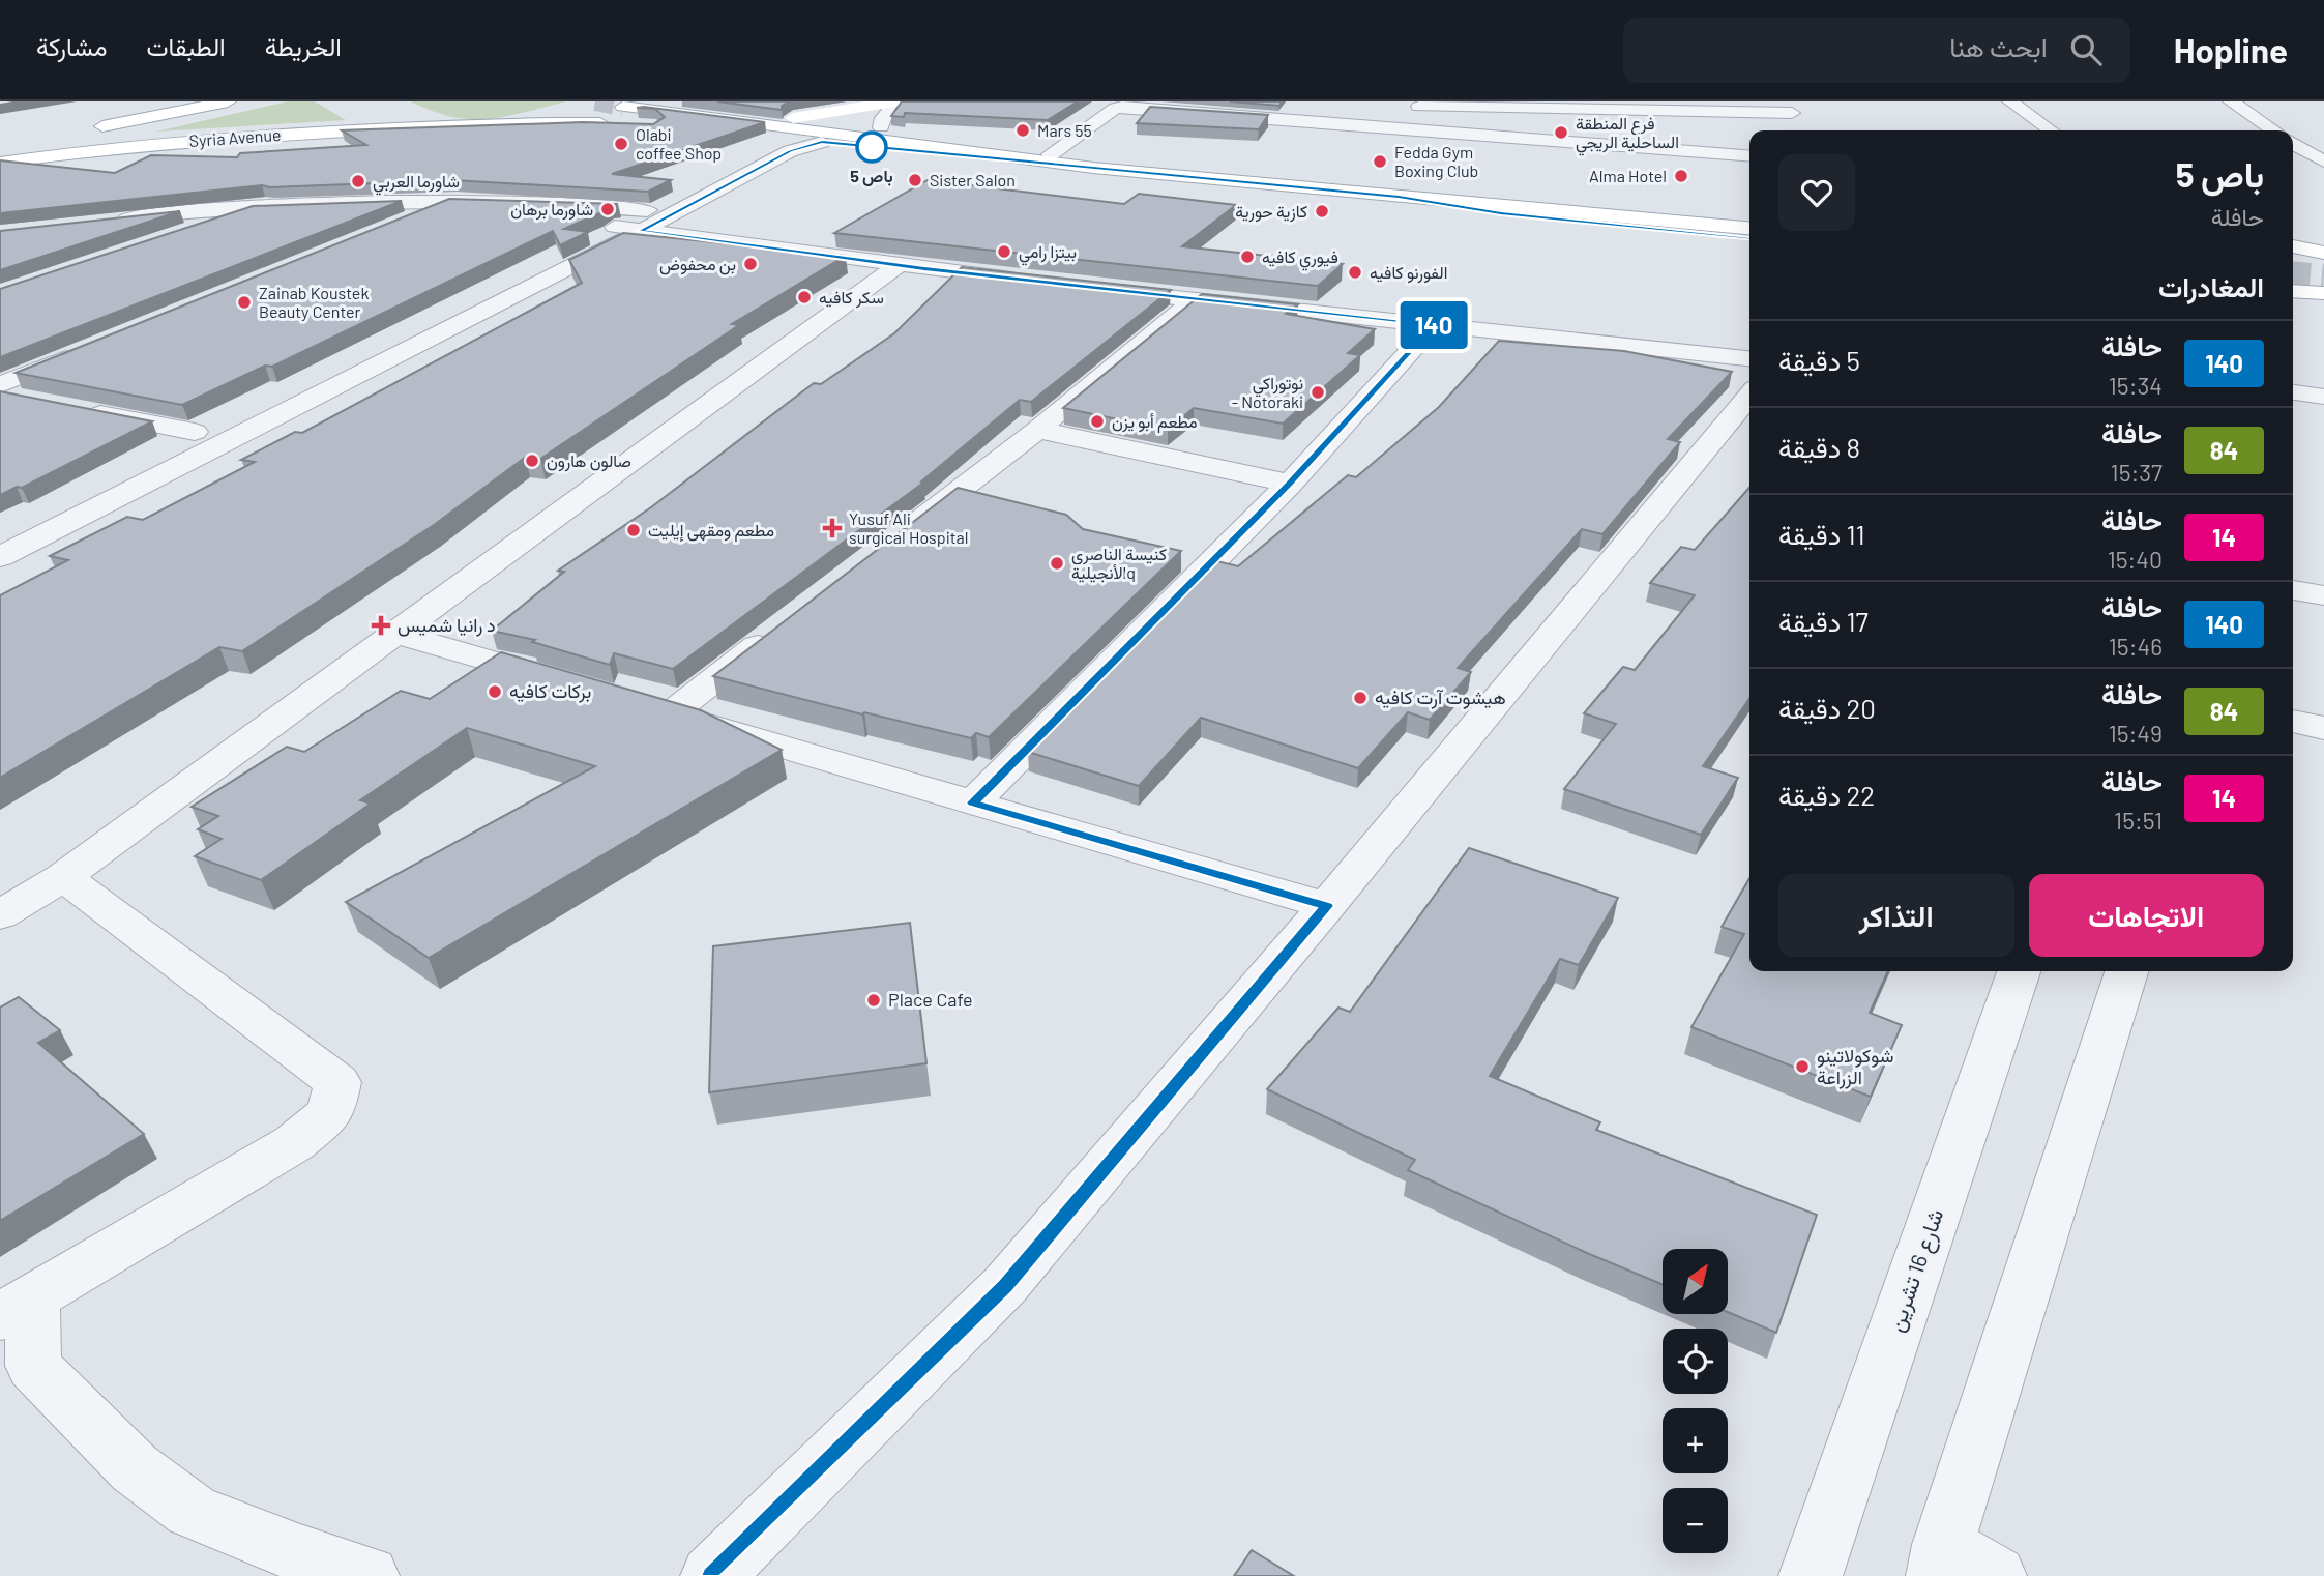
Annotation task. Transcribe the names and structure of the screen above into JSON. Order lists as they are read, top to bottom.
{
  "streets": {
    "main road": ["Syria Avenue"],
    "street": ["شارع 16 تشرين"]
  },
  "places": {
    "other": [
      "Mars 55",
      "فرع المنطقة الساحلية الريجي",
      "Olabi coffee Shop",
      "باص 5",
      "Fedda Gym Boxing Club",
      "Alma Hotel",
      "Sister Salon",
      "شاورما العربي",
      "شاورما برهان",
      "كازية حورية",
      "بيتزا رامي",
      "فيوري كافيه",
      "بن محفوض",
      "الفورنو كافيه",
      "سكر كافيه",
      "Zainab Koustek Beauty Center",
      "نوتوراكي - Notoraki",
      "مطعم أبو يزن",
      "صالون هارون",
      "مطعم ومقهى إيليت",
      "كنيسة الناصري الأنجيليةq",
      "بركات كافيه",
      "هيشوت آرت كافيه",
      "Place Cafe",
      "شوكولاتينو الزراعة"
    ],
    "health": ["Yusuf Ali surgical Hospital", "د رانيا شميس"]
  },
  "lines": ["bus line 140"],
  "north": "top right",
  "page": {
    "header": "Hopline",
    "search": "ابحث هنا",
    "nav": ["الخريطة", "الطبقات", "مشاركة"],
    "on_map": "140",
    "heading": [
      ["باص 5", "حافلة"],
      "المغادرات"
    ],
    "list": [
      {
        "mark": "140",
        "name": "حافلة",
        "note": "15:34",
        "value": "5 دقيقة"
      },
      {
        "mark": "84",
        "name": "حافلة",
        "note": "15:37",
        "value": "8 دقيقة"
      },
      {
        "mark": "14",
        "name": "حافلة",
        "note": "15:40",
        "value": "11 دقيقة"
      },
      {
        "mark": "140",
        "name": "حافلة",
        "note": "15:46",
        "value": "17 دقيقة"
      },
      {
        "mark": "84",
        "name": "حافلة",
        "note": "15:49",
        "value": "20 دقيقة"
      },
      {
        "mark": "14",
        "name": "حافلة",
        "note": "15:51",
        "value": "22 دقيقة"
      }
    ],
    "buttons": ["الاتجاهات", "التذاكر"],
    "map_buttons": ["+", "−"]
  }
}
